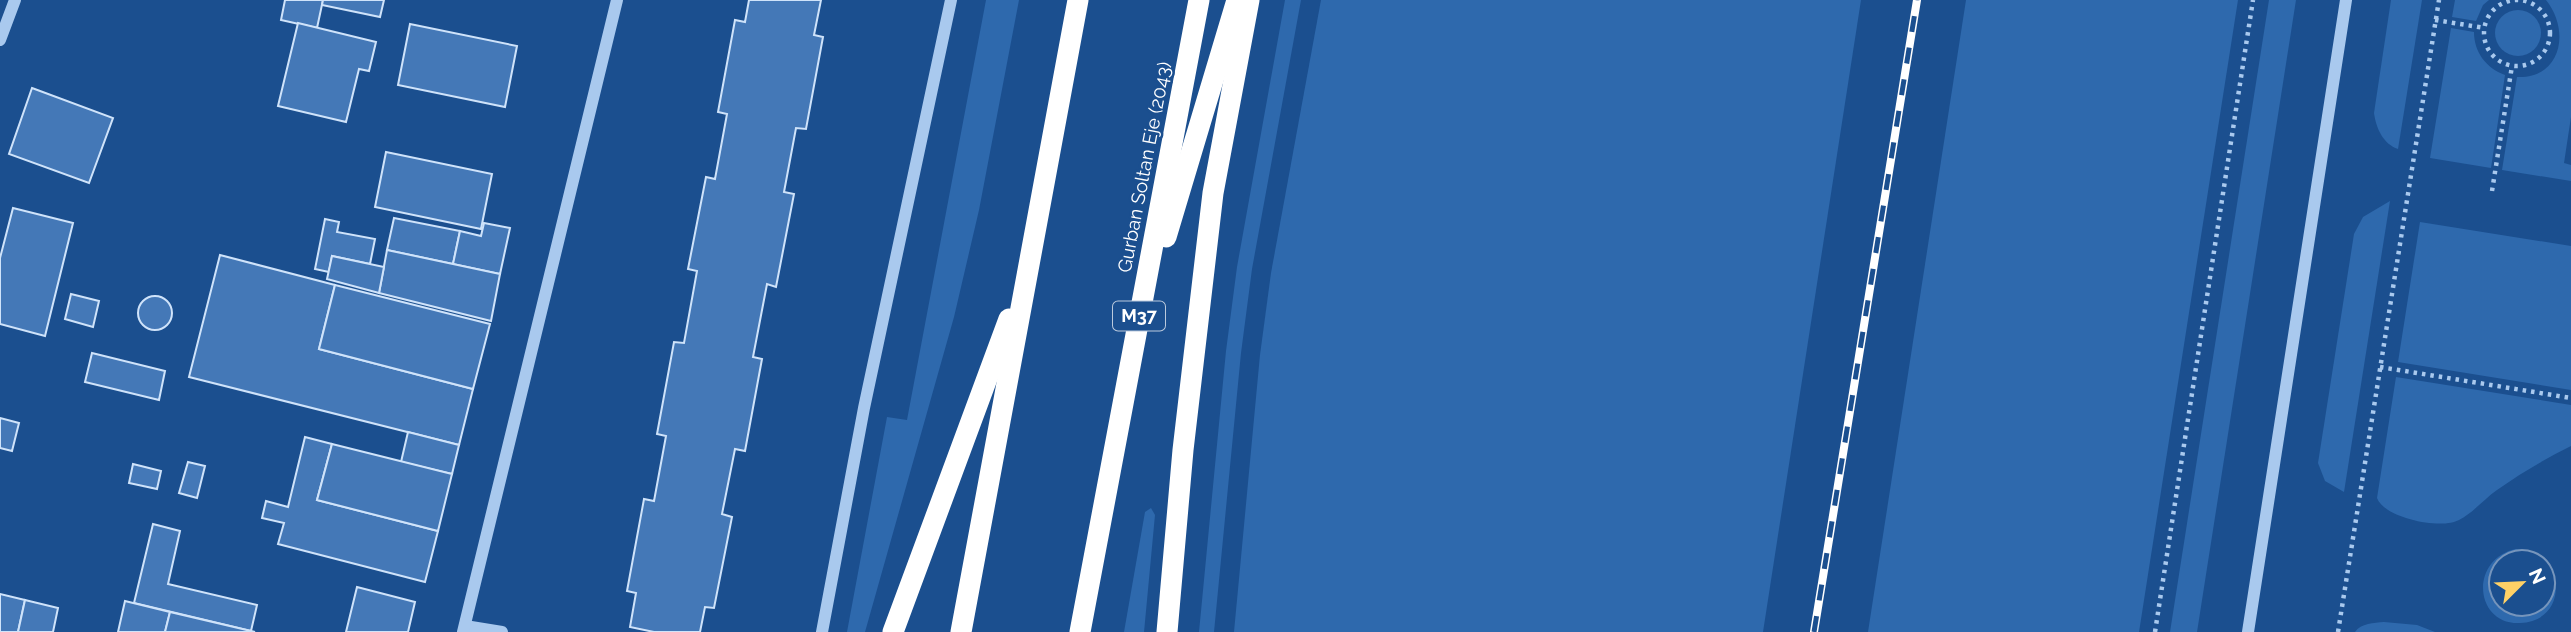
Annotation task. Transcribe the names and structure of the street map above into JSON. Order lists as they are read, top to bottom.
{
  "streets": {
    "highway": ["Gurban Soltan Eje (2043)", "M37"]
  },
  "north": "top right"
}
